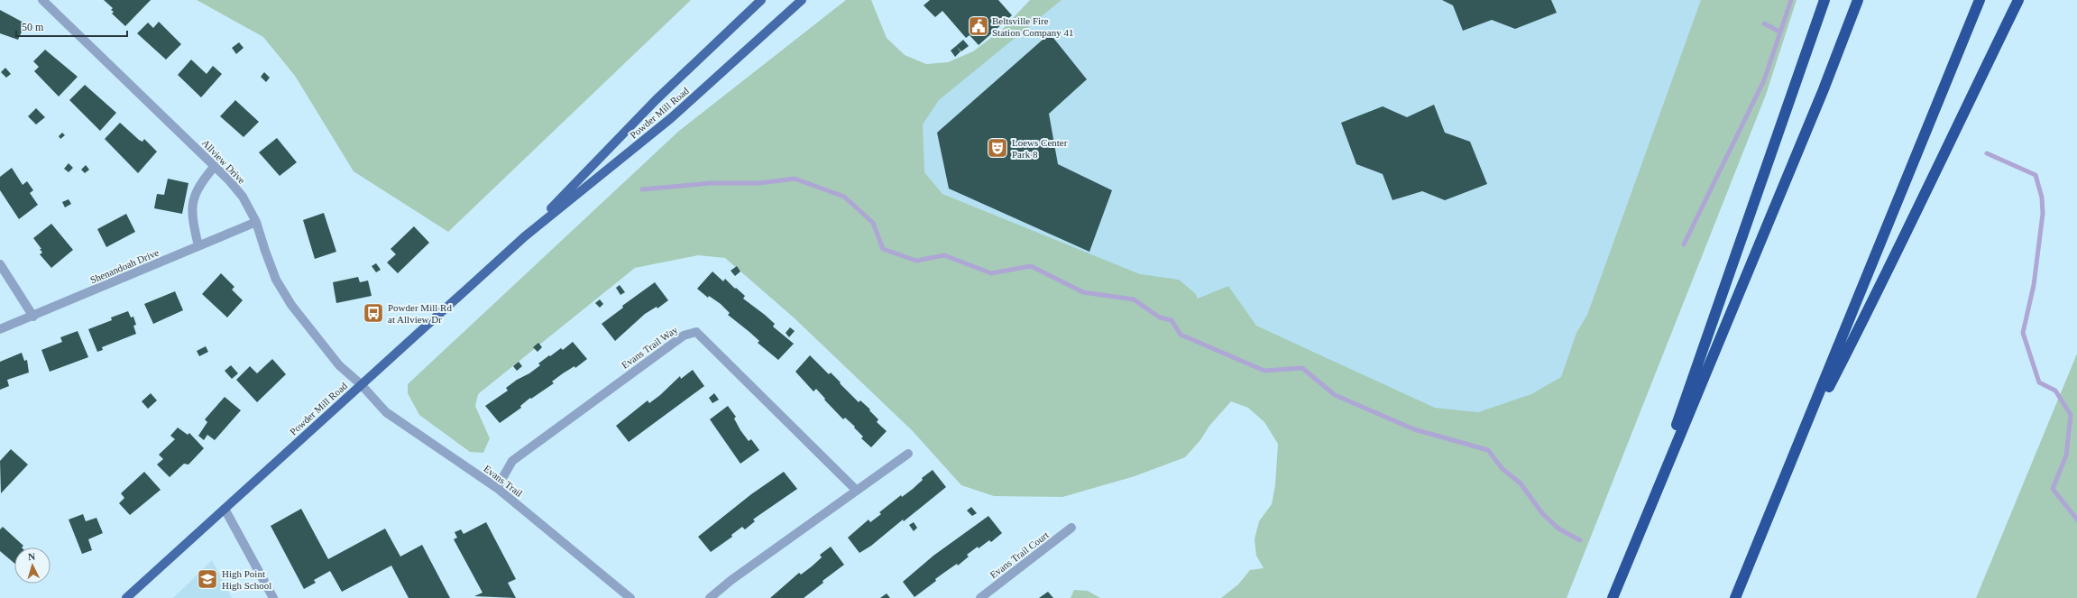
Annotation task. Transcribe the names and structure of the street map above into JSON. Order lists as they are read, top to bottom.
{
  "streets": {
    "main road": ["Powder Mill Road"],
    "street": [
      "Allview Drive",
      "Shenandoah Drive",
      "Evans Trail Way",
      "Evans Trail",
      "Evans Trail Court"
    ]
  },
  "crossings": [
    ["Powder Mill Road", "Allview Drive"],
    ["Powder Mill Road", "Evans Trail"],
    ["Allview Drive", "Shenandoah Drive"],
    ["Allview Drive", "Evans Trail"],
    ["Evans Trail Way", "Evans Trail"]
  ],
  "places": {
    "public building": ["Beltsville Fire Station Company 41"],
    "theatre": ["Loews Center Park 8"],
    "bus stop": ["Powder Mill Rd at Allview Dr"],
    "school or university": ["High Point High School"]
  },
  "scale_bar": "50 m",
  "north": "top"
}
